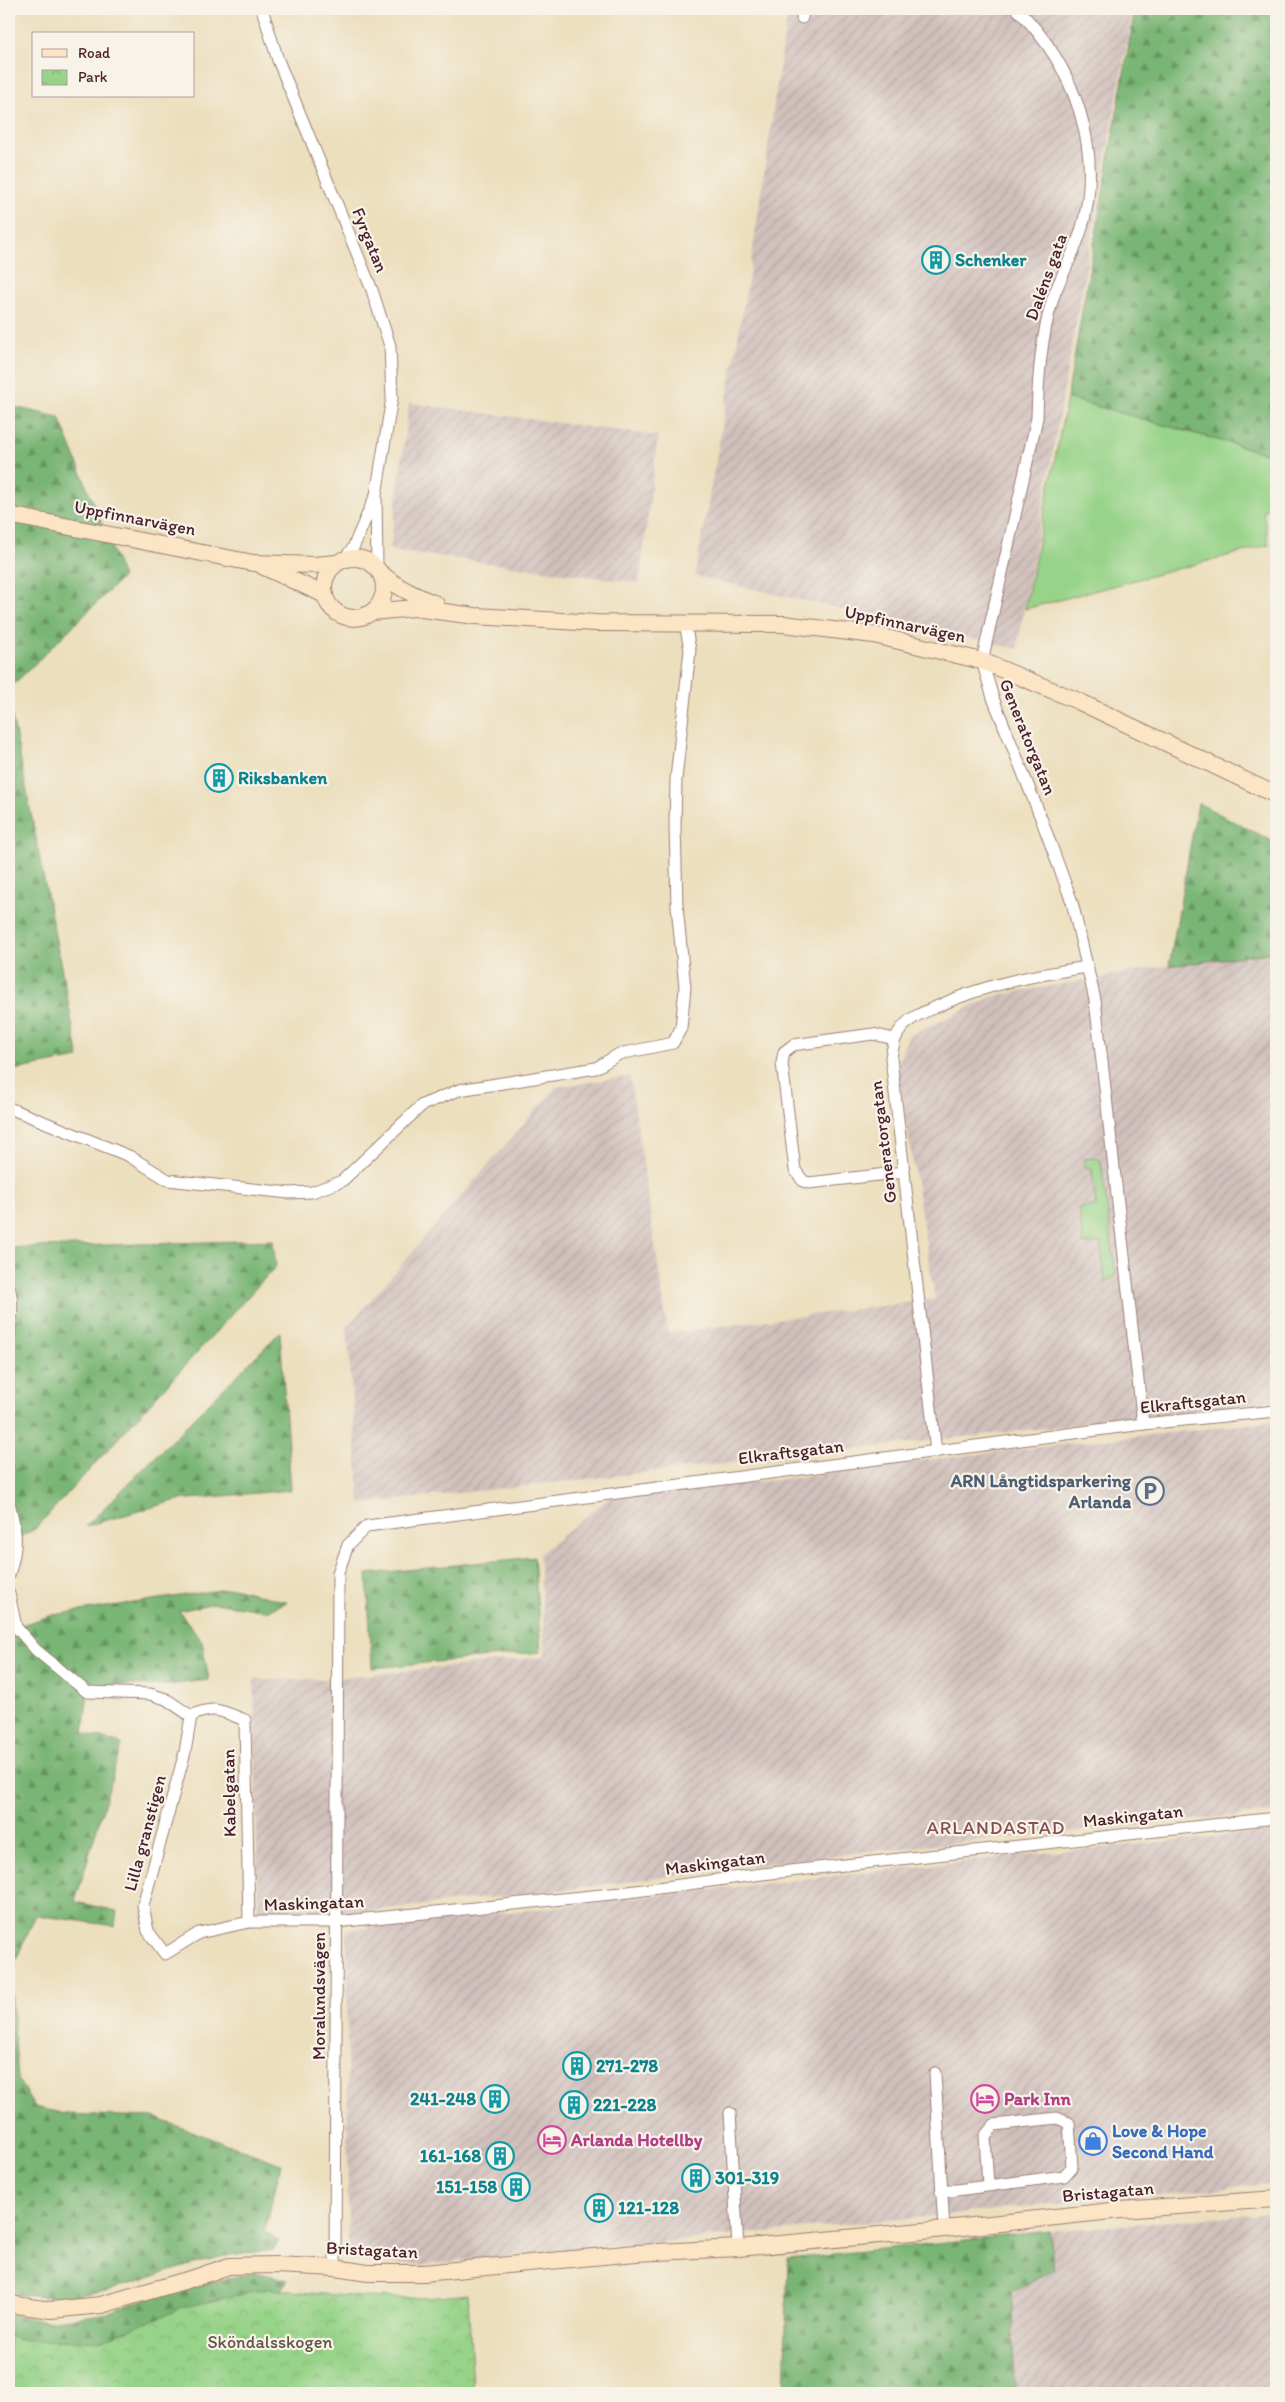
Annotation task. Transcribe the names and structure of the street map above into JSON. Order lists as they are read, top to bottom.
{
  "streets": {
    "street": [
      "Fyrgatan",
      "Daléns gata",
      "Uppfinnarvägen",
      "Generatorgatan",
      "Elkraftsgatan",
      "Kabelgatan",
      "Maskingatan",
      "Lilla granstigen",
      "Moralundsvägen",
      "Bristagatan"
    ]
  },
  "crossings": [
    ["Fyrgatan", "Uppfinnarvägen"],
    ["Daléns gata", "Uppfinnarvägen"],
    ["Daléns gata", "Generatorgatan"],
    ["Uppfinnarvägen", "Generatorgatan"],
    ["Generatorgatan", "Elkraftsgatan"],
    ["Elkraftsgatan", "Moralundsvägen"],
    ["Kabelgatan", "Maskingatan"],
    ["Kabelgatan", "Lilla granstigen"],
    ["Maskingatan", "Lilla granstigen"],
    ["Maskingatan", "Moralundsvägen"],
    ["Moralundsvägen", "Bristagatan"]
  ],
  "districts": ["ARLANDASTAD"],
  "parks": ["Sköndalsskogen"],
  "places": {
    "building": [
      "Schenker",
      "Riksbanken",
      "271-278",
      "241-248",
      "221-228",
      "161-168",
      "301-319",
      "151-158",
      "121-128"
    ],
    "parking": ["ARN Långtidsparkering Arlanda"],
    "hotel": ["Park Inn", "Arlanda Hotellby"],
    "shop": ["Love & Hope Second Hand"]
  },
  "legend": ["Road", "Park"]
}
